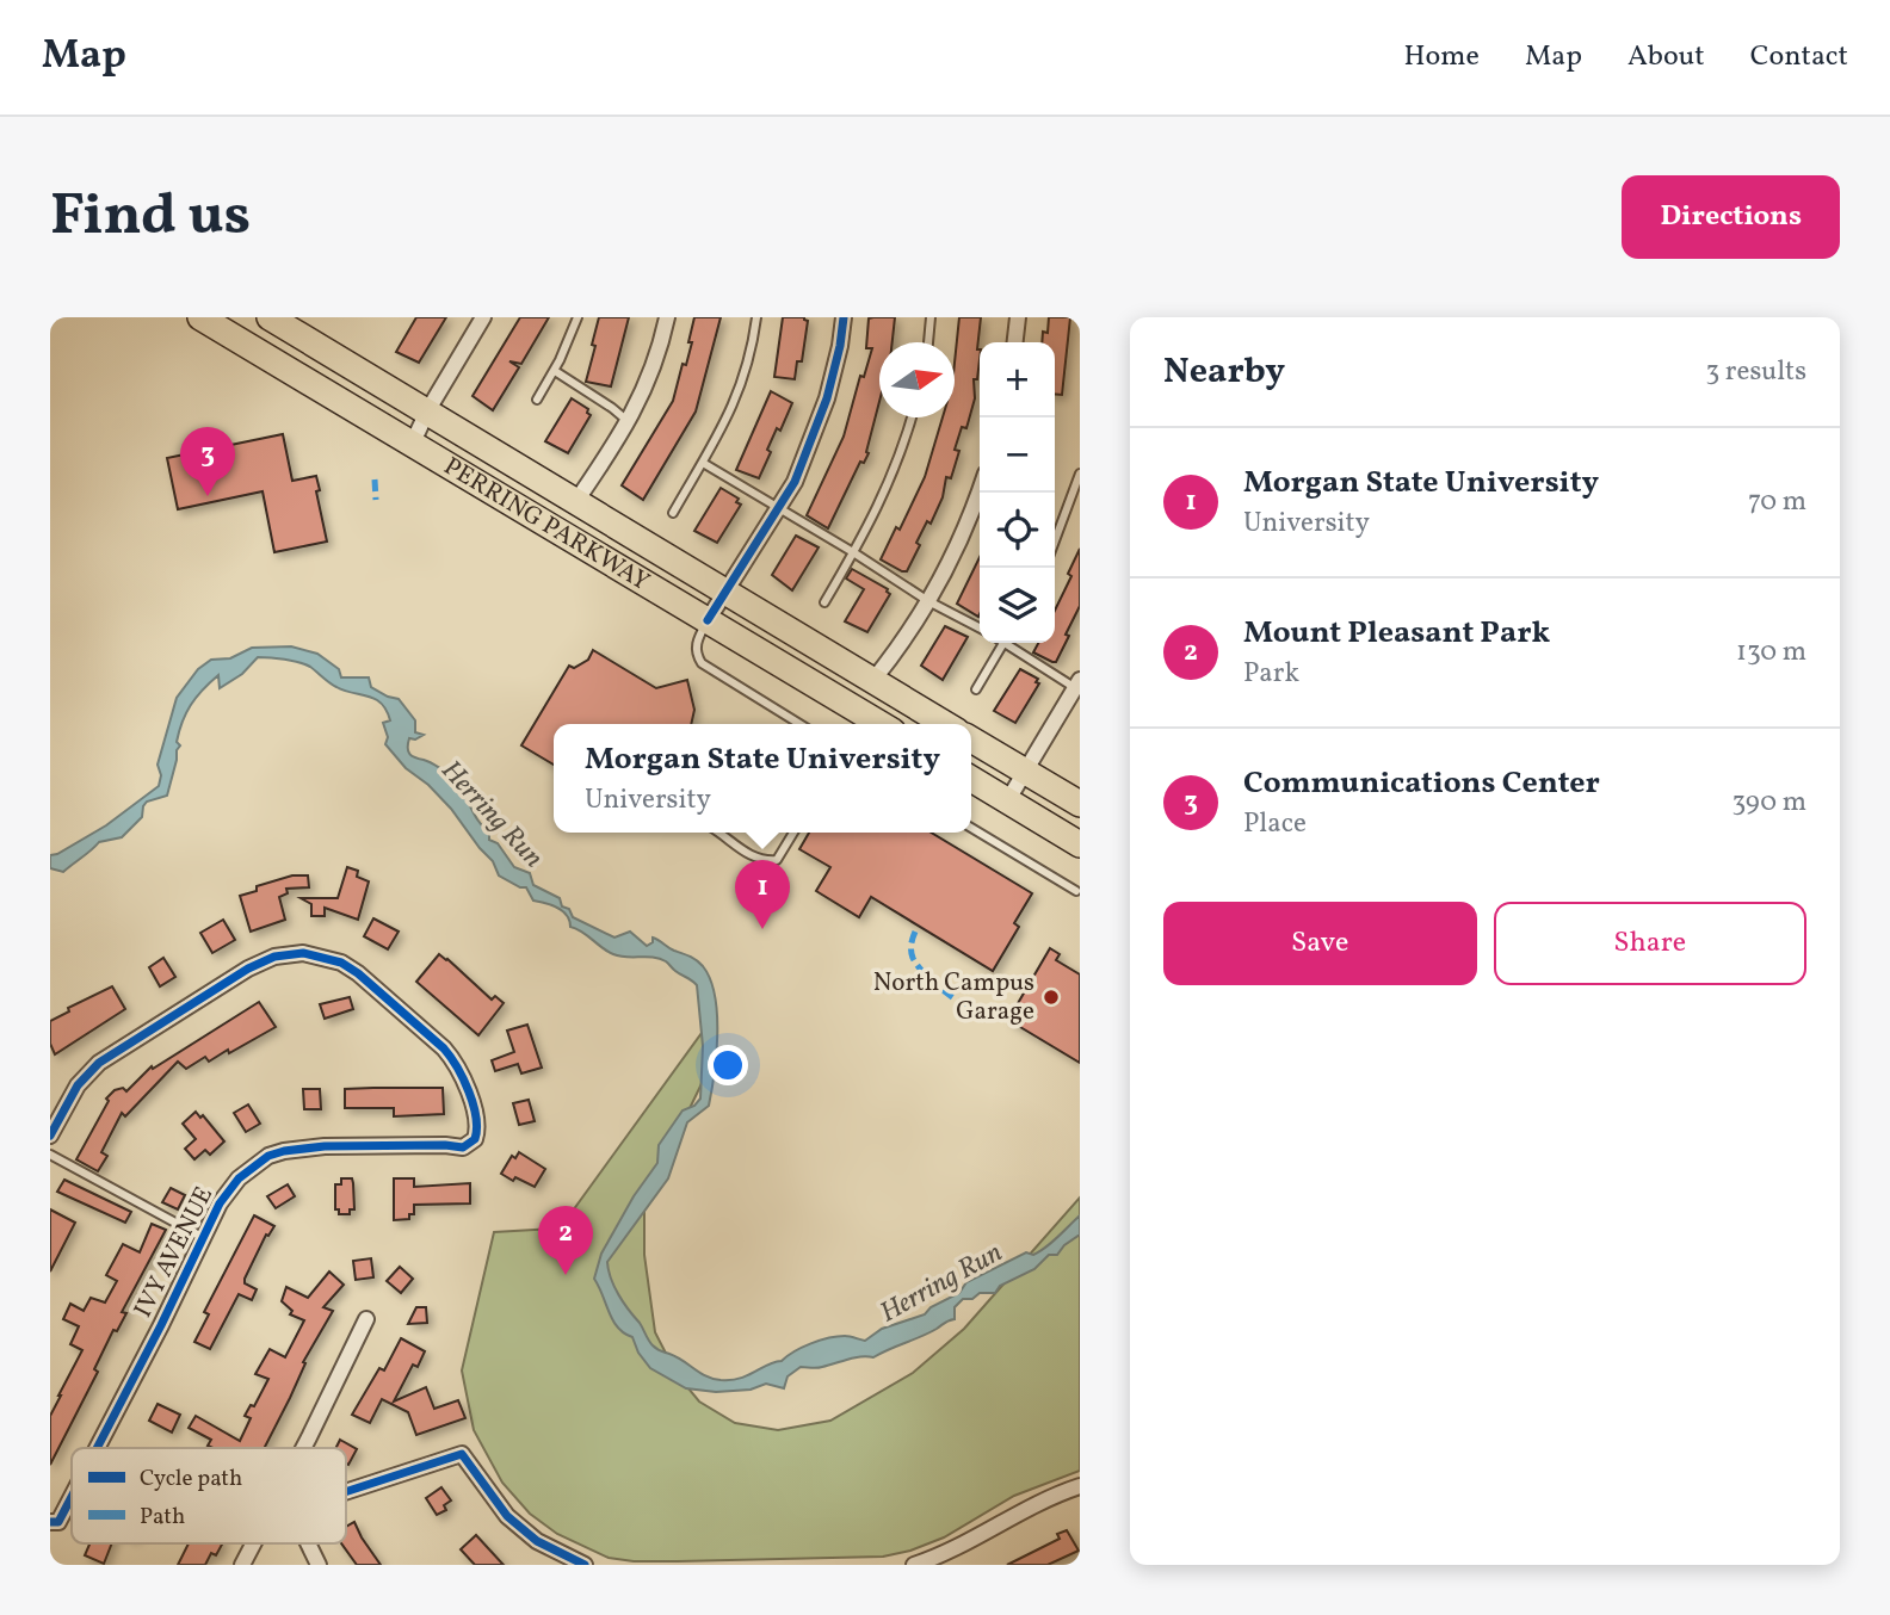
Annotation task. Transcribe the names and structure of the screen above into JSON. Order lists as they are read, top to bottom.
{
  "streets": {
    "main road": ["PERRING PARKWAY"],
    "street": ["IVY AVENUE"]
  },
  "water": ["Herring Run"],
  "places": ["North Campus Garage"],
  "legend": ["Cycle path", "Path"],
  "north": "right",
  "page": {
    "header": "Map",
    "nav": [
      "Home",
      "Map",
      "About",
      "Contact"
    ],
    "buttons": [
      "Directions",
      ["Save", "Share"]
    ],
    "title": "Find us",
    "heading": ["Nearby", "3 results"],
    "map_buttons": ["+", "−"],
    "list": [
      {
        "mark": "1",
        "name": "Morgan State University",
        "note": "University",
        "value": "70 m"
      },
      {
        "mark": "2",
        "name": "Mount Pleasant Park",
        "note": "Park",
        "value": "130 m"
      },
      {
        "mark": "3",
        "name": "Communications Center",
        "note": "Place",
        "value": "390 m"
      }
    ],
    "pins": ["3", "1", "2"],
    "popup": ["Morgan State University", "University"]
  }
}
